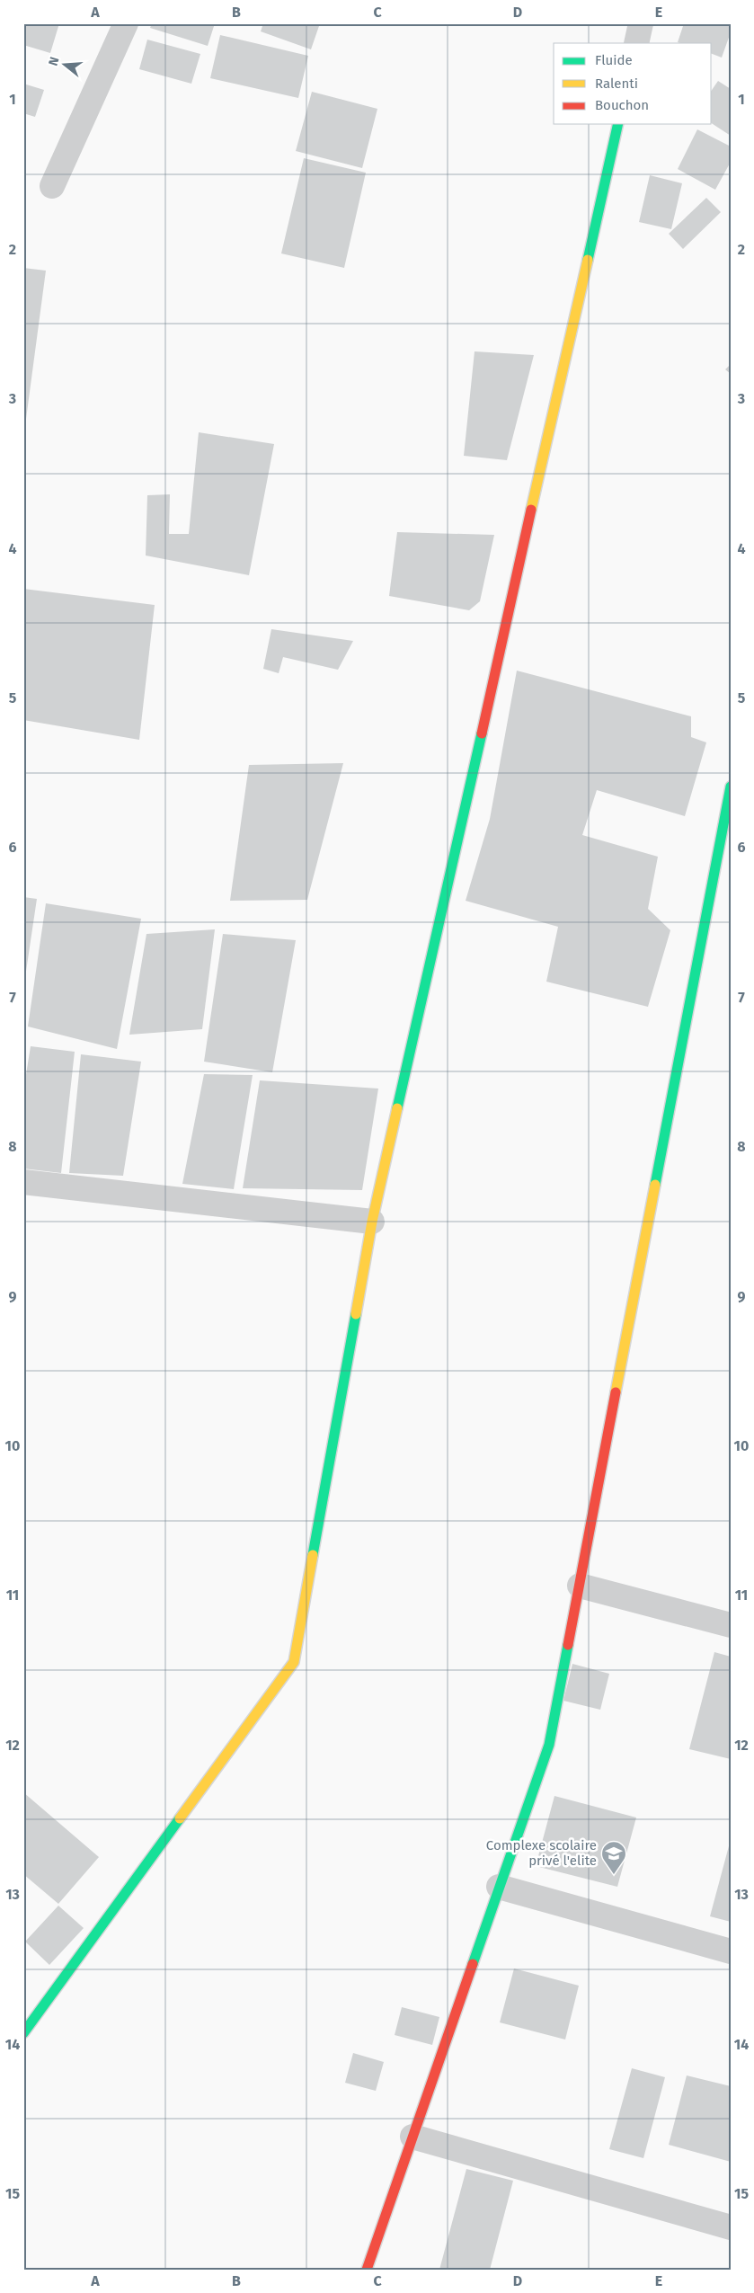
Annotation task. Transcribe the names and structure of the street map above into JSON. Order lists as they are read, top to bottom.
{
  "places": {
    "school or university": ["Complexe scolaire privé l'elite"]
  },
  "legend": ["Fluide", "Ralenti", "Bouchon"],
  "north": "left",
  "grid": {
    "columns": [
      "A",
      "B",
      "C",
      "D",
      "E"
    ],
    "rows": [
      "1",
      "2",
      "3",
      "4",
      "5",
      "6",
      "7",
      "8",
      "9",
      "10",
      "11",
      "12",
      "13",
      "14",
      "15"
    ]
  }
}
